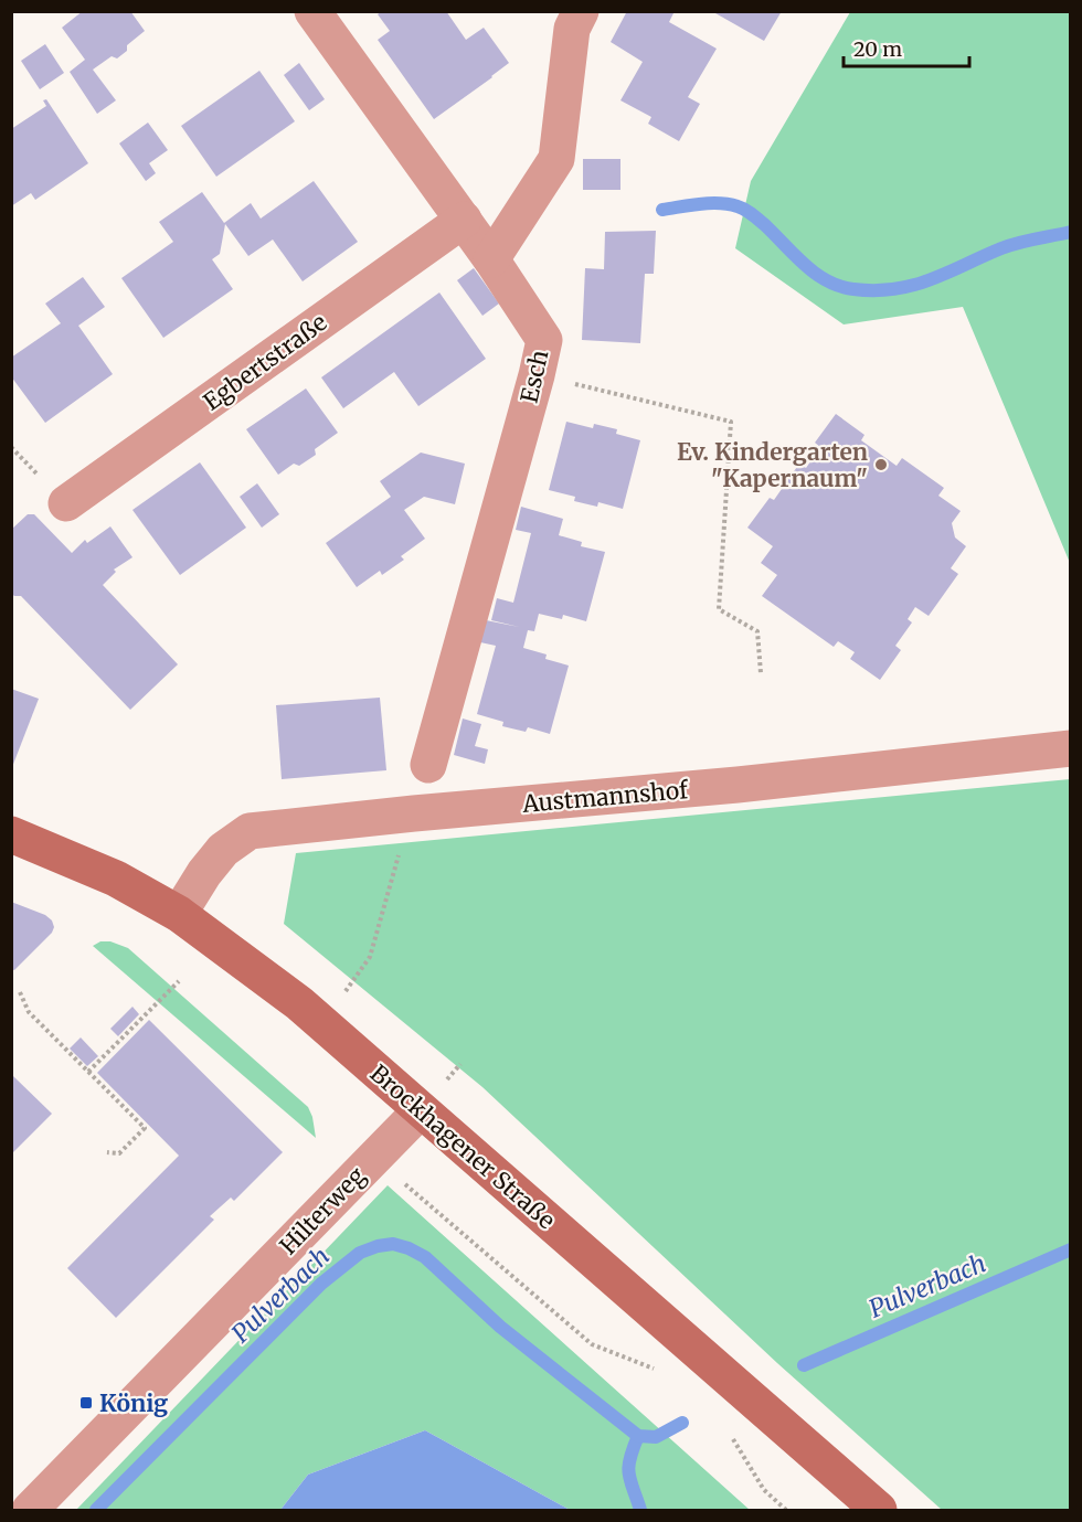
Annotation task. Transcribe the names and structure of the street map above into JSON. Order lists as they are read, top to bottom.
{
  "streets": {
    "main road": ["Brockhagener Straße"],
    "street": [
      "Egbertstraße",
      "Esch",
      "Austmannshof",
      "Hilterweg"
    ]
  },
  "crossings": [
    ["Austmannshof", "Brockhagener Straße"],
    ["Brockhagener Straße", "Hilterweg"]
  ],
  "water": ["Pulverbach"],
  "places": {
    "other": ["Ev. Kindergarten \"Kapernaum\""],
    "transit": ["König"]
  },
  "scale_bar": "20 m"
}
